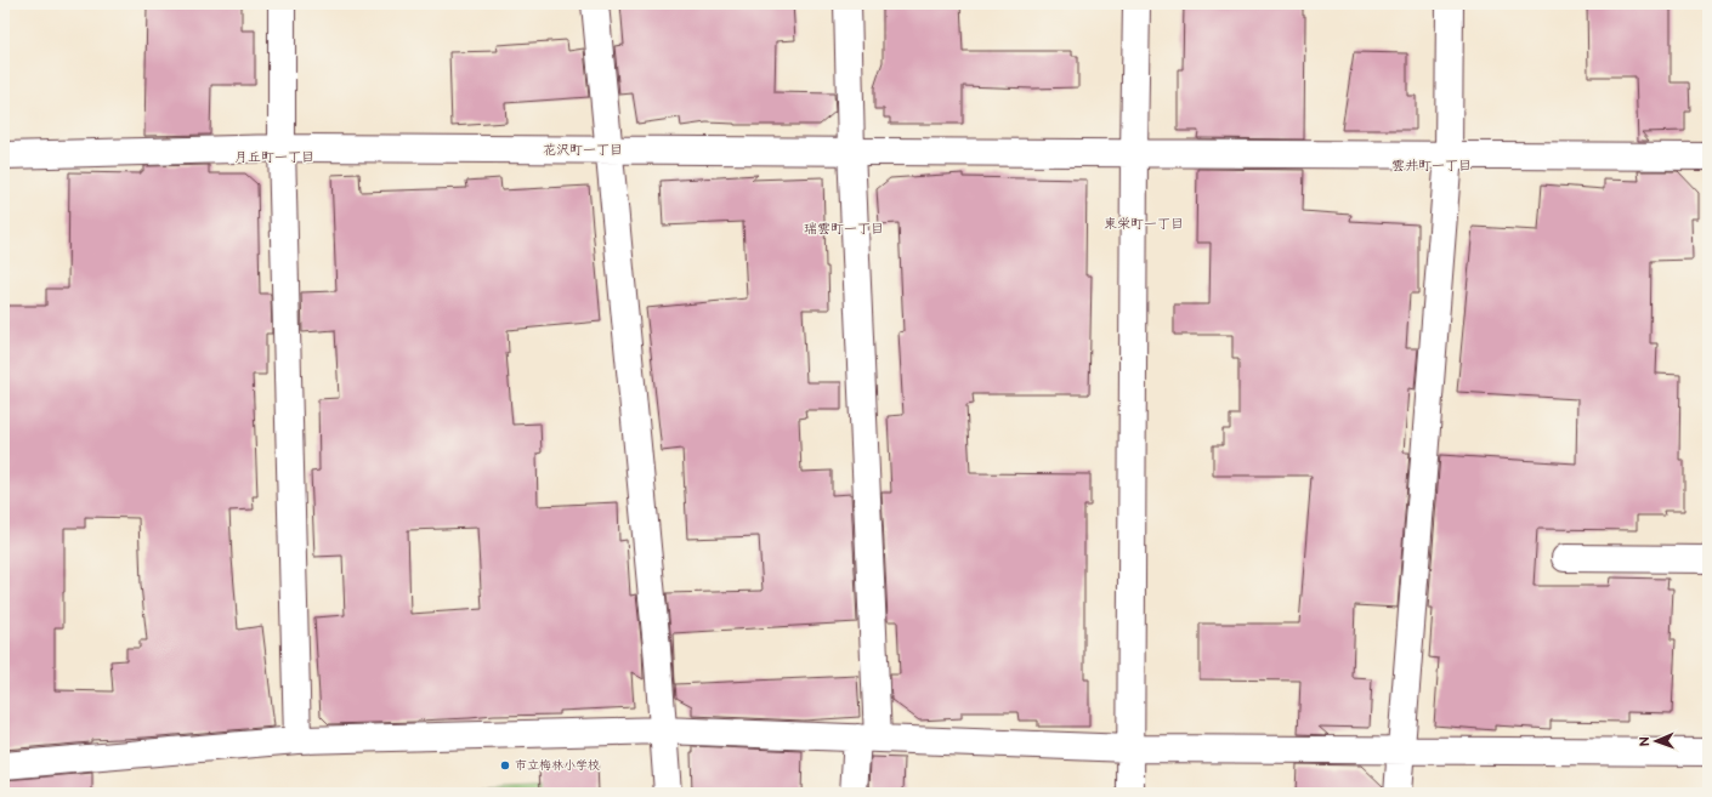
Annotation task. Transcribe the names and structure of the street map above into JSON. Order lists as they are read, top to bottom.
{
  "districts": [
    "花沢町一丁目",
    "月丘町一丁目",
    "雲井町一丁目",
    "東栄町一丁目",
    "瑞雲町一丁目"
  ],
  "places": ["市立梅林小学校"],
  "north": "left"
}
